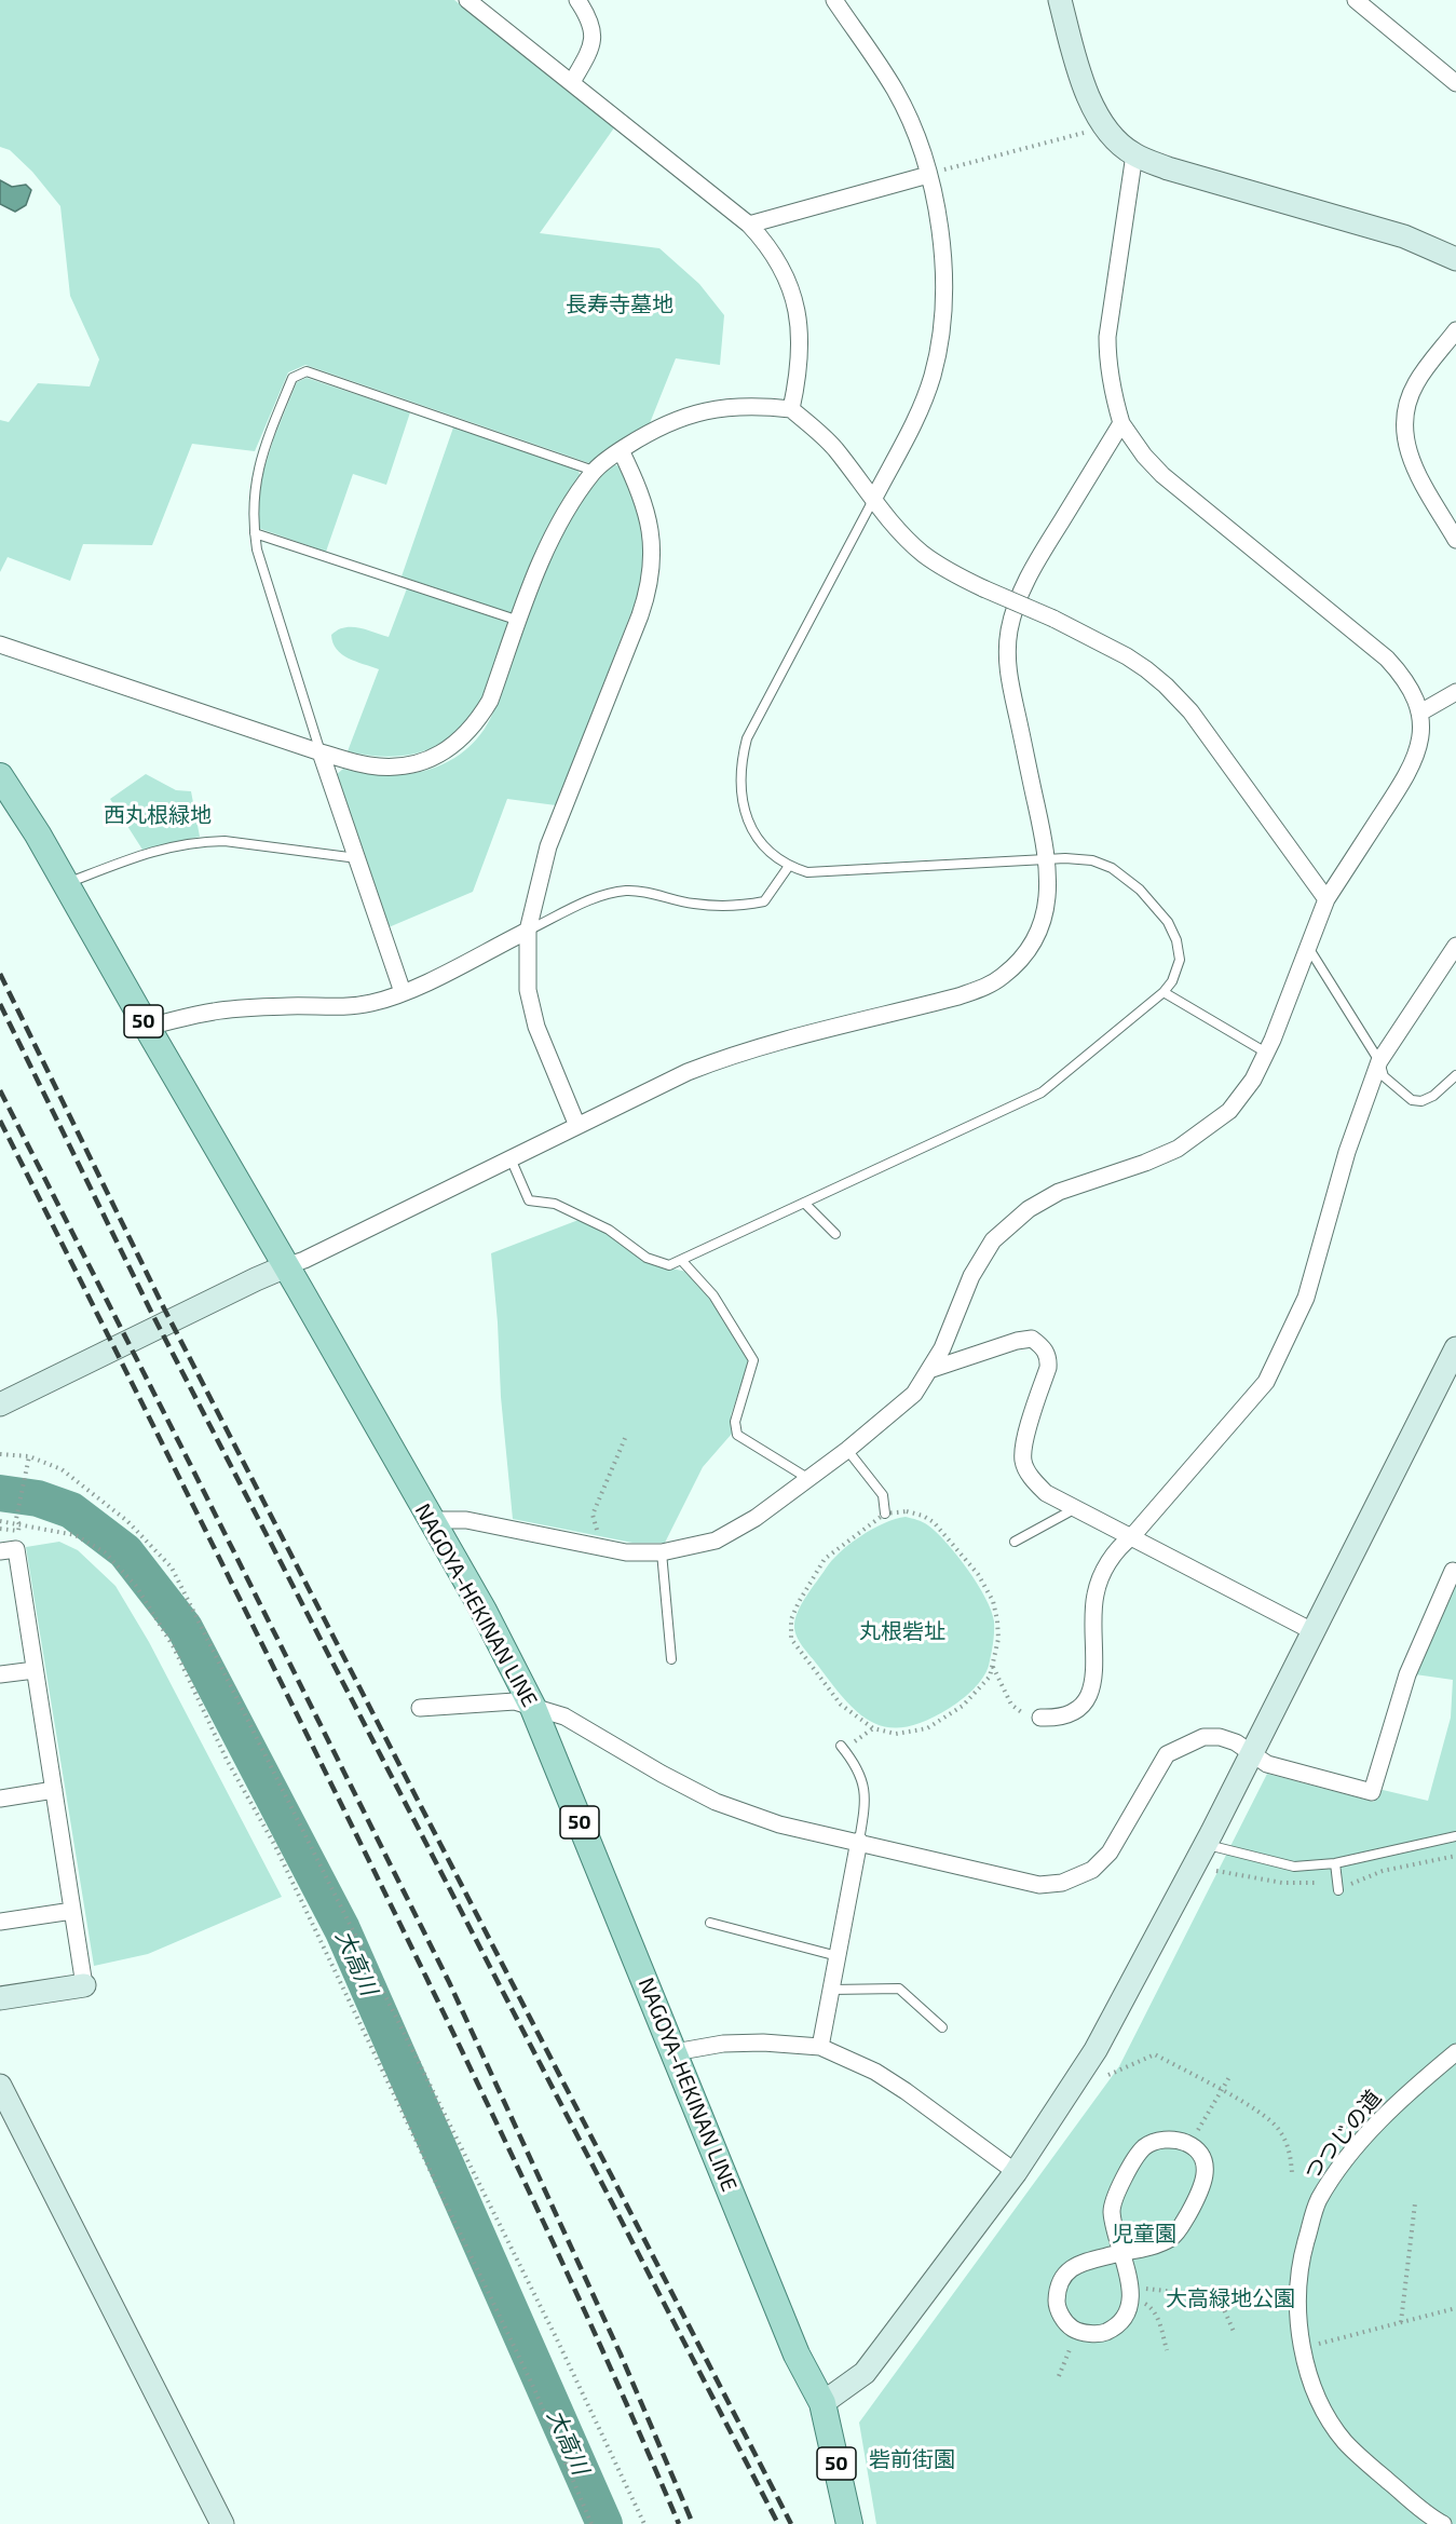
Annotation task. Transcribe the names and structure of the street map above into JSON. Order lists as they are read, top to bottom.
{
  "streets": {
    "main road": ["50", "NAGOYA-HEKINAN LINE"],
    "street": ["つつじの道"]
  },
  "water": ["大高川"],
  "parks": [
    "長寿寺墓地",
    "西丸根緑地",
    "丸根砦址",
    "児童園",
    "大高緑地公園",
    "砦前街園"
  ]
}
